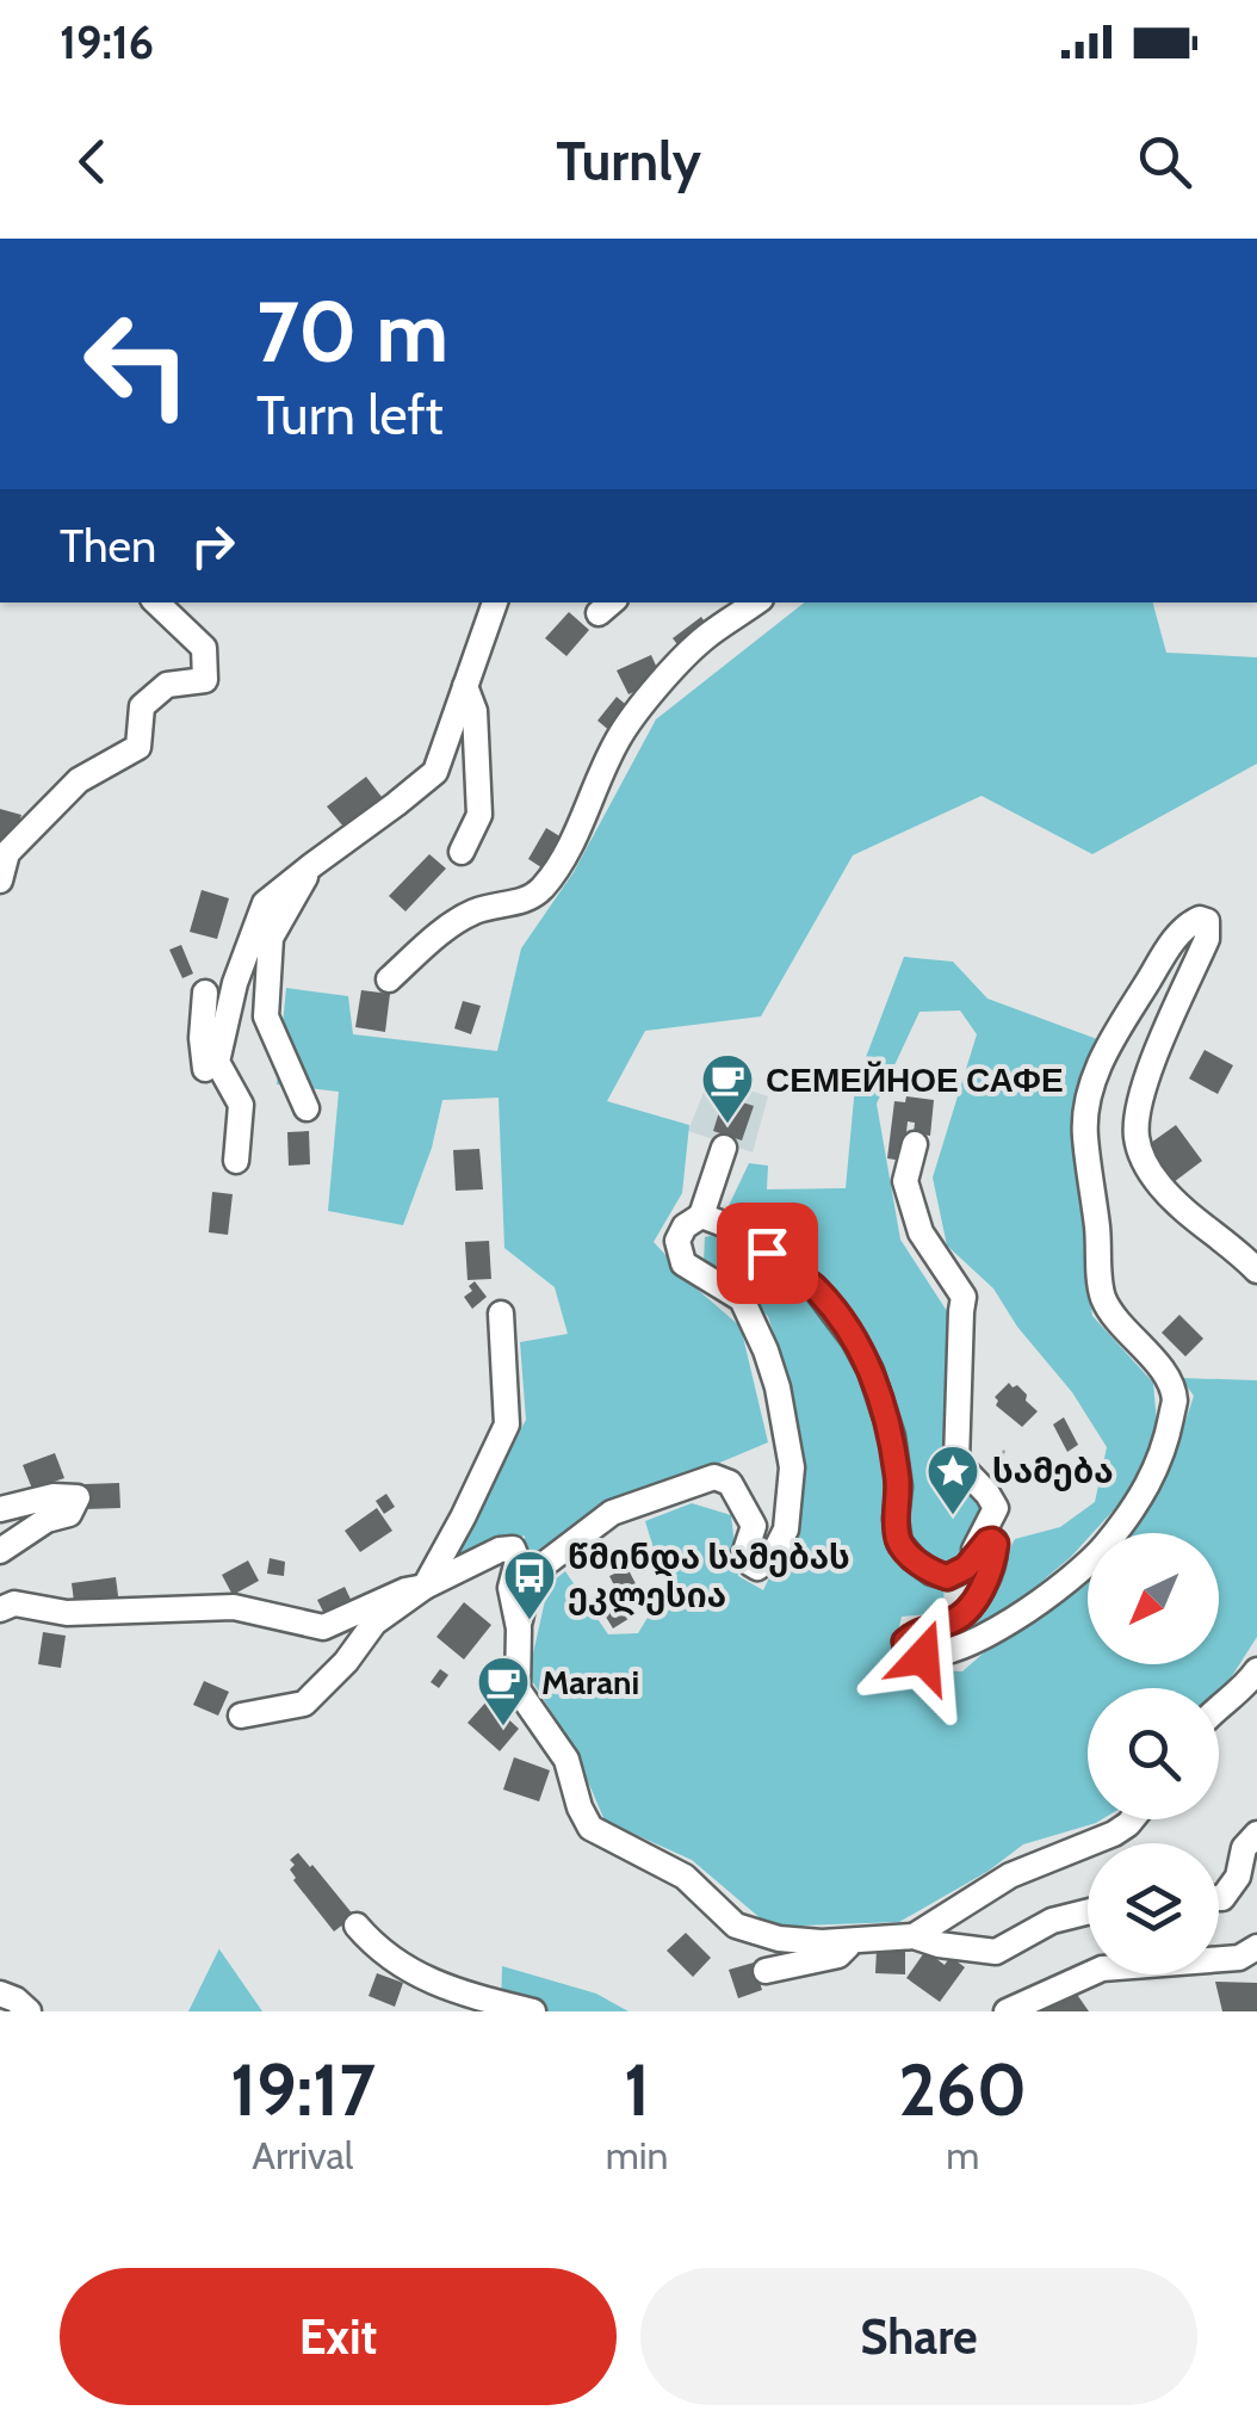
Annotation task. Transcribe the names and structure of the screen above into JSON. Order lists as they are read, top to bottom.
{
  "places": {
    "cafe": ["СЕМЕЙНОЕ САФЕ", "Marani"],
    "place": ["სამება"],
    "bus stop": ["წმინდა სამებას ეკლესია"]
  },
  "north": "bottom left",
  "page": {
    "status": "19:16",
    "header": "Turnly",
    "turn": ["70 m", "Turn left"],
    "then": "Then",
    "eta": [
      "19:17",
      "Arrival",
      "1",
      "min",
      "260",
      "m"
    ],
    "buttons": ["Exit", "Share"]
  }
}
